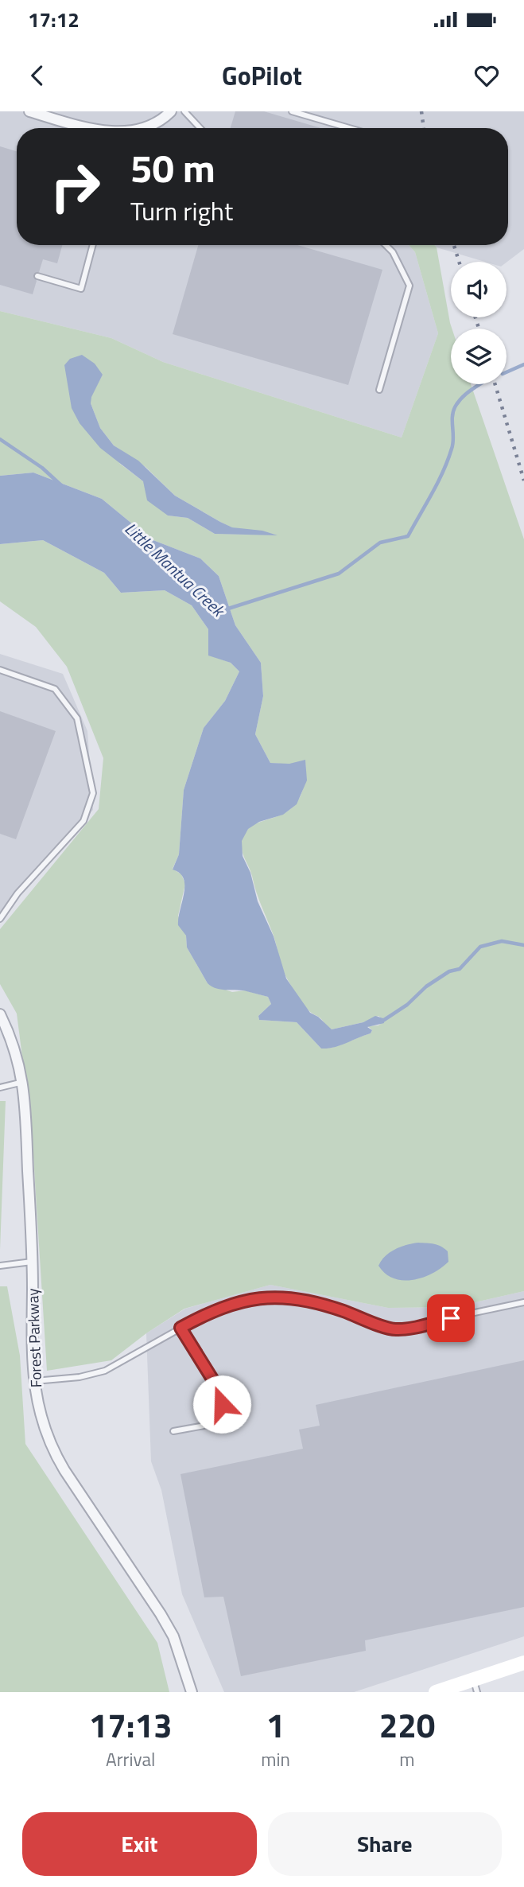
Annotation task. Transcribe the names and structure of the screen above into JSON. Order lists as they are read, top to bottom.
{
  "streets": {
    "street": ["Forest Parkway"]
  },
  "water": ["Little Mantua Creek"],
  "page": {
    "status": "17:12",
    "header": "GoPilot",
    "turn": ["50 m", "Turn right"],
    "eta": [
      "17:13",
      "Arrival",
      "1",
      "min",
      "220",
      "m"
    ],
    "buttons": ["Exit", "Share"]
  }
}
